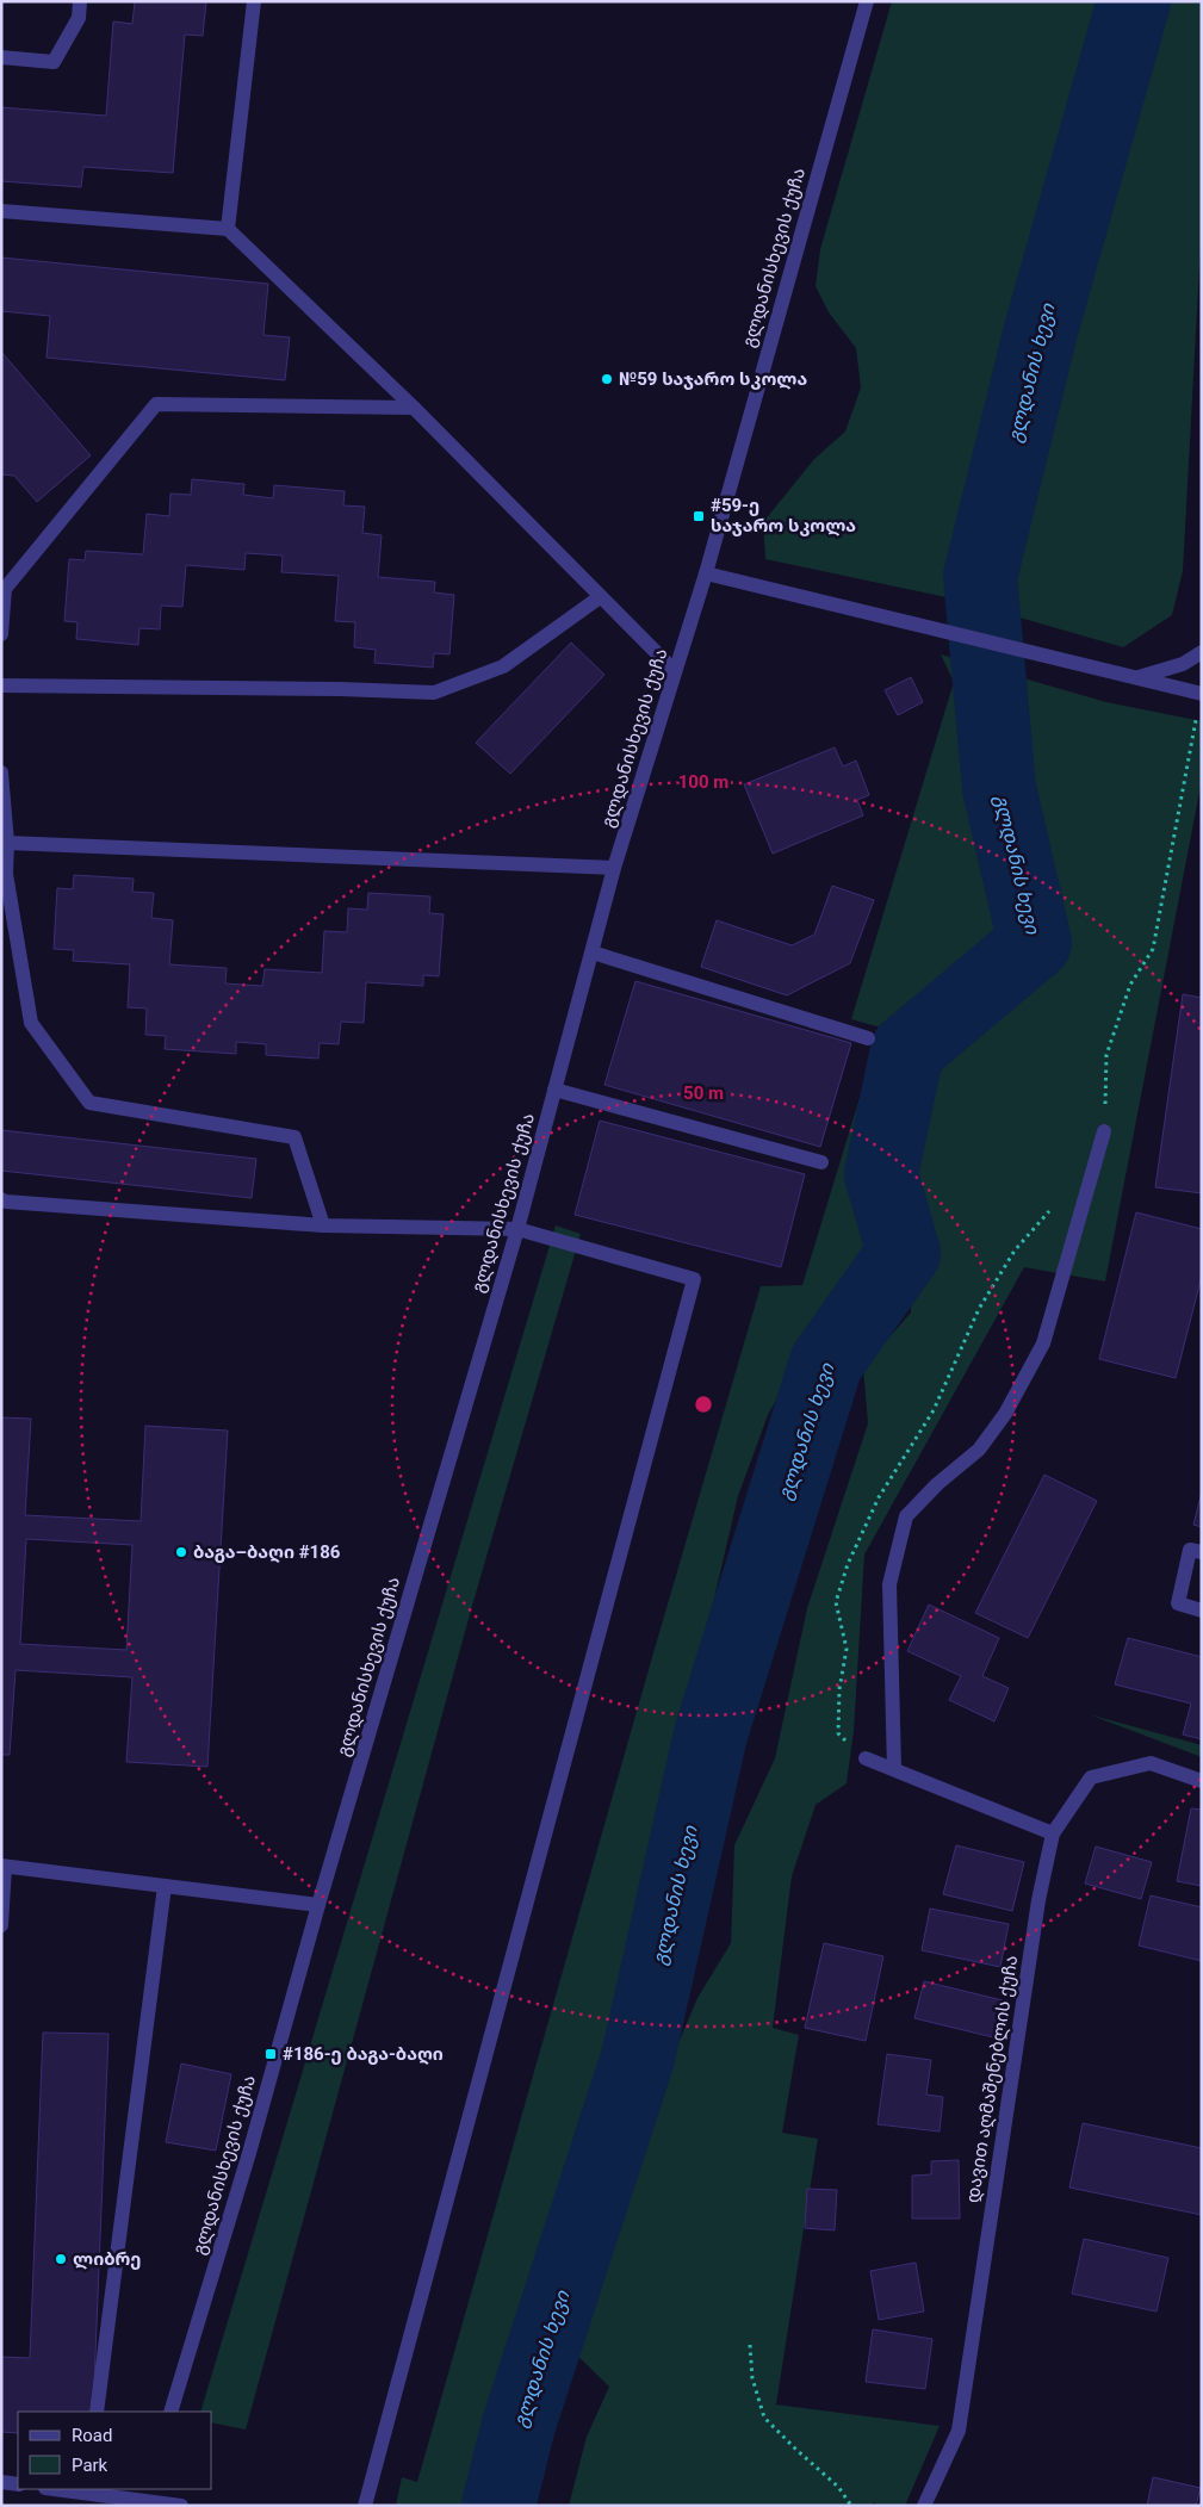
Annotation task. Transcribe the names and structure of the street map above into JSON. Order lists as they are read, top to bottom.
{
  "streets": {
    "street": ["გლდანისხევის ქუჩა", "დავით აღმაშენებლის ქუჩა"]
  },
  "water": ["გლდანის ხევი"],
  "places": {
    "other": ["№59 საჯარო სკოლა", "ბაგა–ბაღი #186", "ლიბრე"],
    "transit": ["#59-ე საჯარო სკოლა", "#186-ე ბაგა-ბაღი"]
  },
  "legend": ["Road", "Park"],
  "rings": ["100 m", "50 m"]
}
